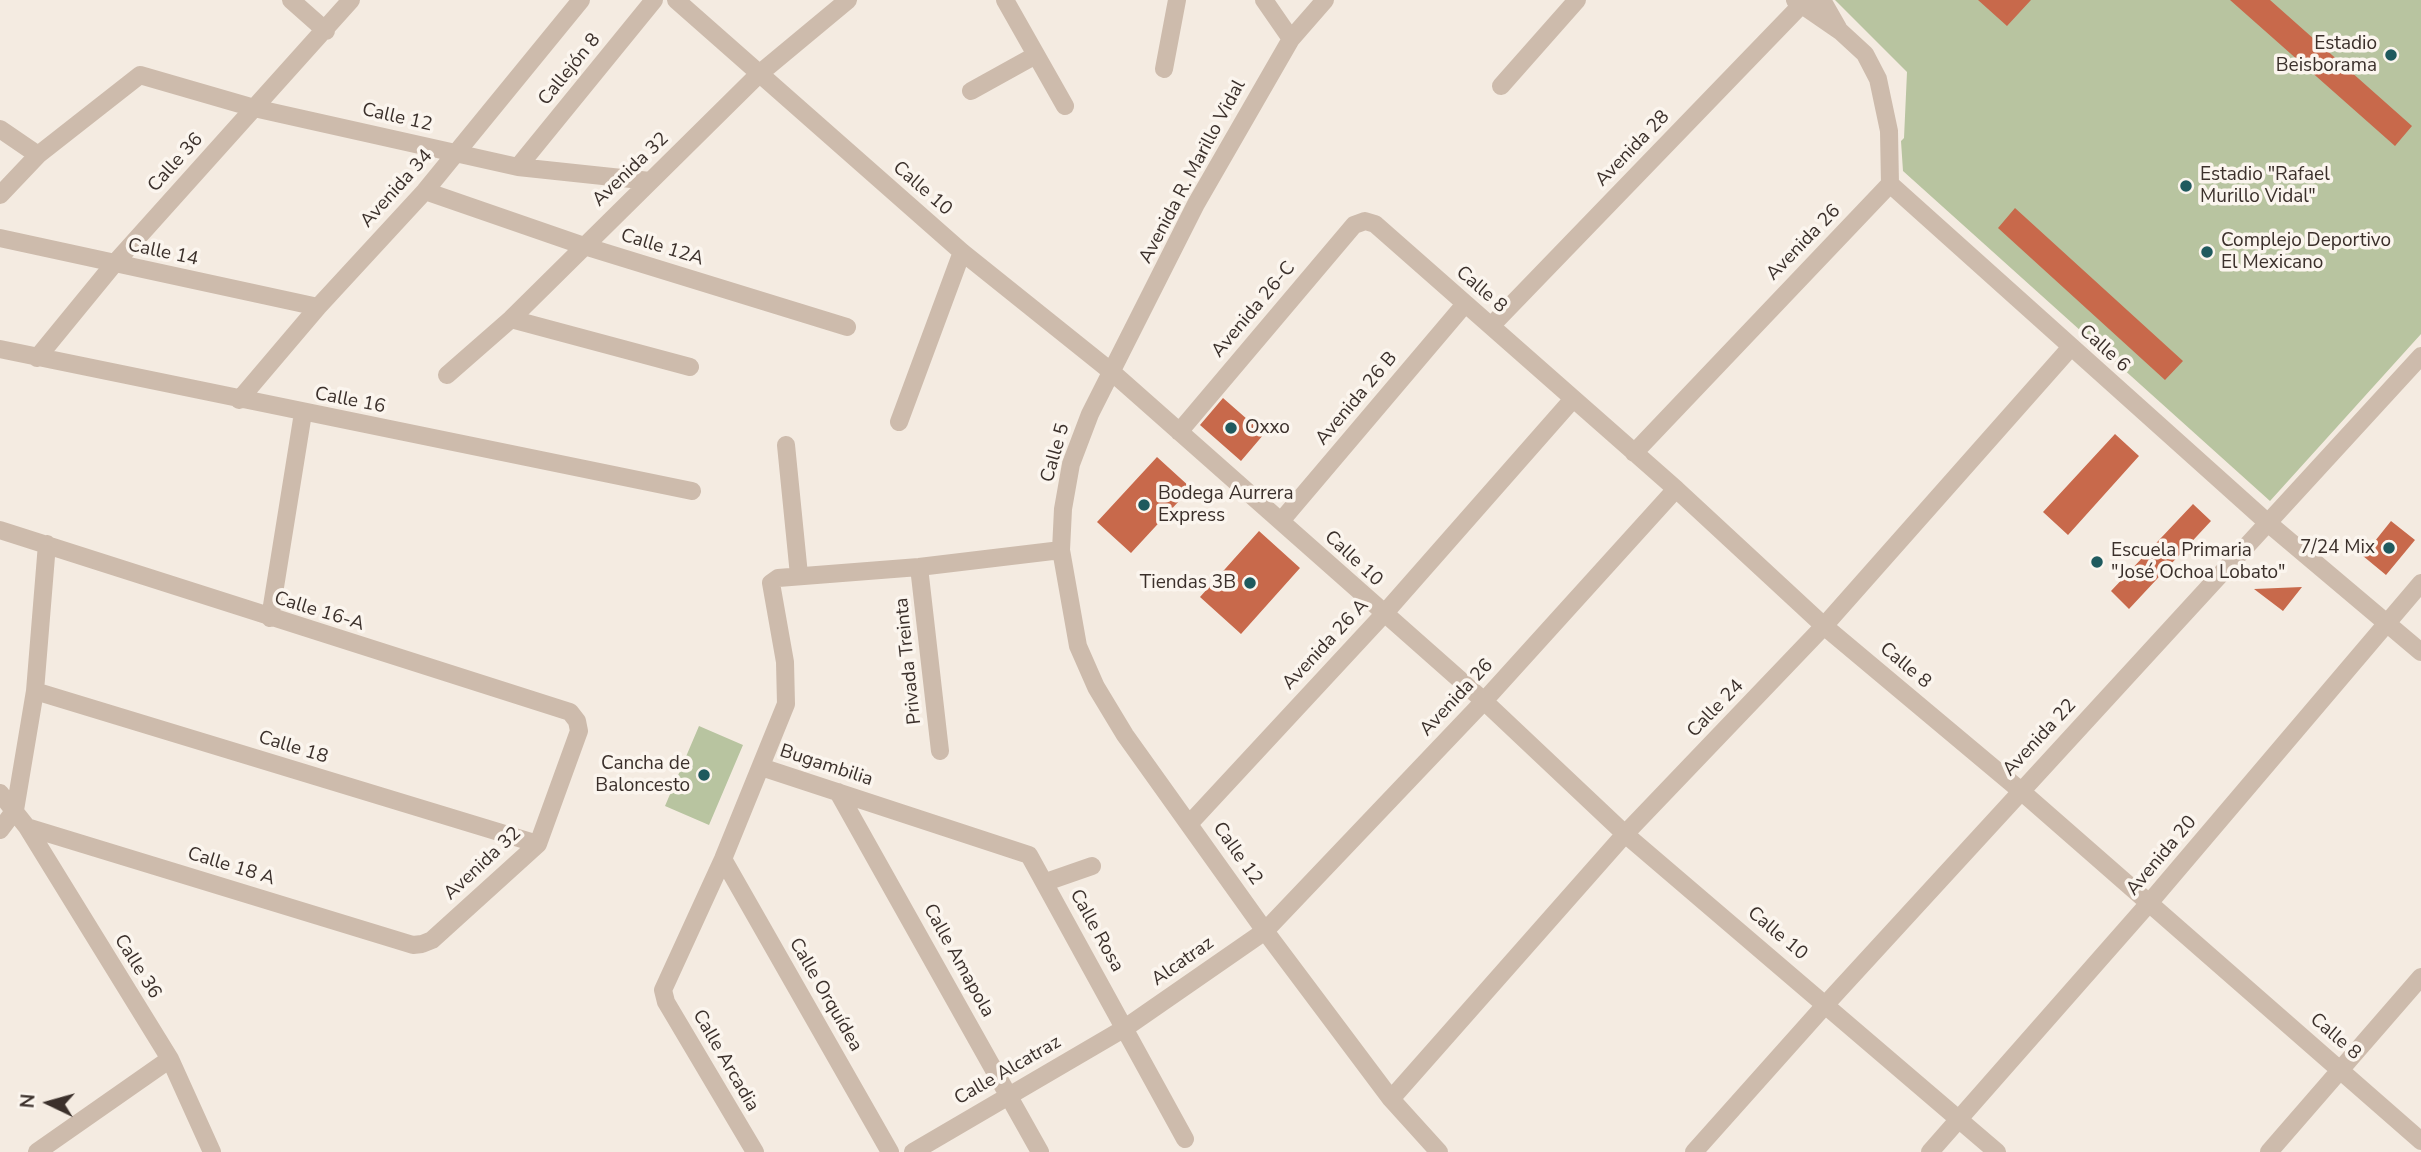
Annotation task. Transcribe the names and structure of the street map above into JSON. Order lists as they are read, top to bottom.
{
  "streets": {
    "street": [
      "Callejón 8",
      "Calle 12",
      "Avenida 28",
      "Calle 36",
      "Avenida 32",
      "Avenida R. Marillo Vidal",
      "Avenida 34",
      "Calle 10",
      "Avenida 26",
      "Calle 12A",
      "Calle 14",
      "Calle 8",
      "Avenida 26-C",
      "Calle 6",
      "Avenida 26 B",
      "Calle 16",
      "Calle 5",
      "Calle 16-A",
      "Avenida 26 A",
      "Privada Treinta",
      "Calle 24",
      "Avenida 22",
      "Calle 18",
      "Bugambilia",
      "Avenida 20",
      "Calle 18 A",
      "Calle Rosa",
      "Calle Amapola",
      "Alcatraz",
      "Calle Orquídea",
      "Calle Arcadia",
      "Calle Alcatraz"
    ]
  },
  "crossings": [
    ["Callejón 8", "Calle 12"],
    ["Calle 12", "Calle 36"],
    ["Calle 12", "Avenida 32"],
    ["Calle 12", "Avenida 34"],
    ["Calle 12", "Avenida 26"],
    ["Calle 12", "Calle 5"],
    ["Calle 12", "Avenida 26 A"],
    ["Calle 12", "Calle 24"],
    ["Calle 12", "Alcatraz"],
    ["Avenida 28", "Calle 8"],
    ["Calle 36", "Calle 14"],
    ["Calle 36", "Calle 16"],
    ["Calle 36", "Calle 18 A"],
    ["Avenida 32", "Calle 10"],
    ["Avenida 32", "Calle 12A"],
    ["Avenida 32", "Calle 16-A"],
    ["Avenida 32", "Calle 18"],
    ["Avenida 32", "Calle 18 A"],
    ["Avenida R. Marillo Vidal", "Calle 10"],
    ["Avenida R. Marillo Vidal", "Calle 5"],
    ["Avenida 34", "Calle 12A"],
    ["Avenida 34", "Calle 14"],
    ["Avenida 34", "Calle 16"],
    ["Calle 10", "Avenida 26"],
    ["Calle 10", "Avenida 26-C"],
    ["Calle 10", "Avenida 26 B"],
    ["Calle 10", "Calle 5"],
    ["Calle 10", "Avenida 26 A"],
    ["Calle 10", "Calle 24"],
    ["Calle 10", "Avenida 22"],
    ["Calle 10", "Avenida 20"],
    ["Avenida 26", "Calle 8"],
    ["Avenida 26", "Calle 6"],
    ["Avenida 26", "Alcatraz"],
    ["Calle 8", "Avenida 26-C"],
    ["Calle 8", "Avenida 26 B"],
    ["Calle 8", "Avenida 26 A"],
    ["Calle 8", "Calle 24"],
    ["Calle 8", "Avenida 22"],
    ["Calle 8", "Avenida 20"],
    ["Calle 6", "Calle 24"],
    ["Calle 6", "Avenida 22"],
    ["Calle 6", "Avenida 20"],
    ["Bugambilia", "Calle Rosa"],
    ["Bugambilia", "Calle Amapola"],
    ["Bugambilia", "Calle Orquídea"],
    ["Bugambilia", "Calle Arcadia"],
    ["Calle Rosa", "Alcatraz"],
    ["Calle Rosa", "Calle Alcatraz"],
    ["Calle Amapola", "Calle Alcatraz"],
    ["Alcatraz", "Calle Alcatraz"]
  ],
  "places": [
    "Estadio Beisborama",
    "Estadio \"Rafael Murillo Vidal\"",
    "Complejo Deportivo El Mexicano",
    "Oxxo",
    "Bodega Aurrera Express",
    "7/24 Mix",
    "Escuela Primaria \"José Ochoa Lobato\"",
    "Tiendas 3B",
    "Cancha de Baloncesto"
  ],
  "north": "left"
}
